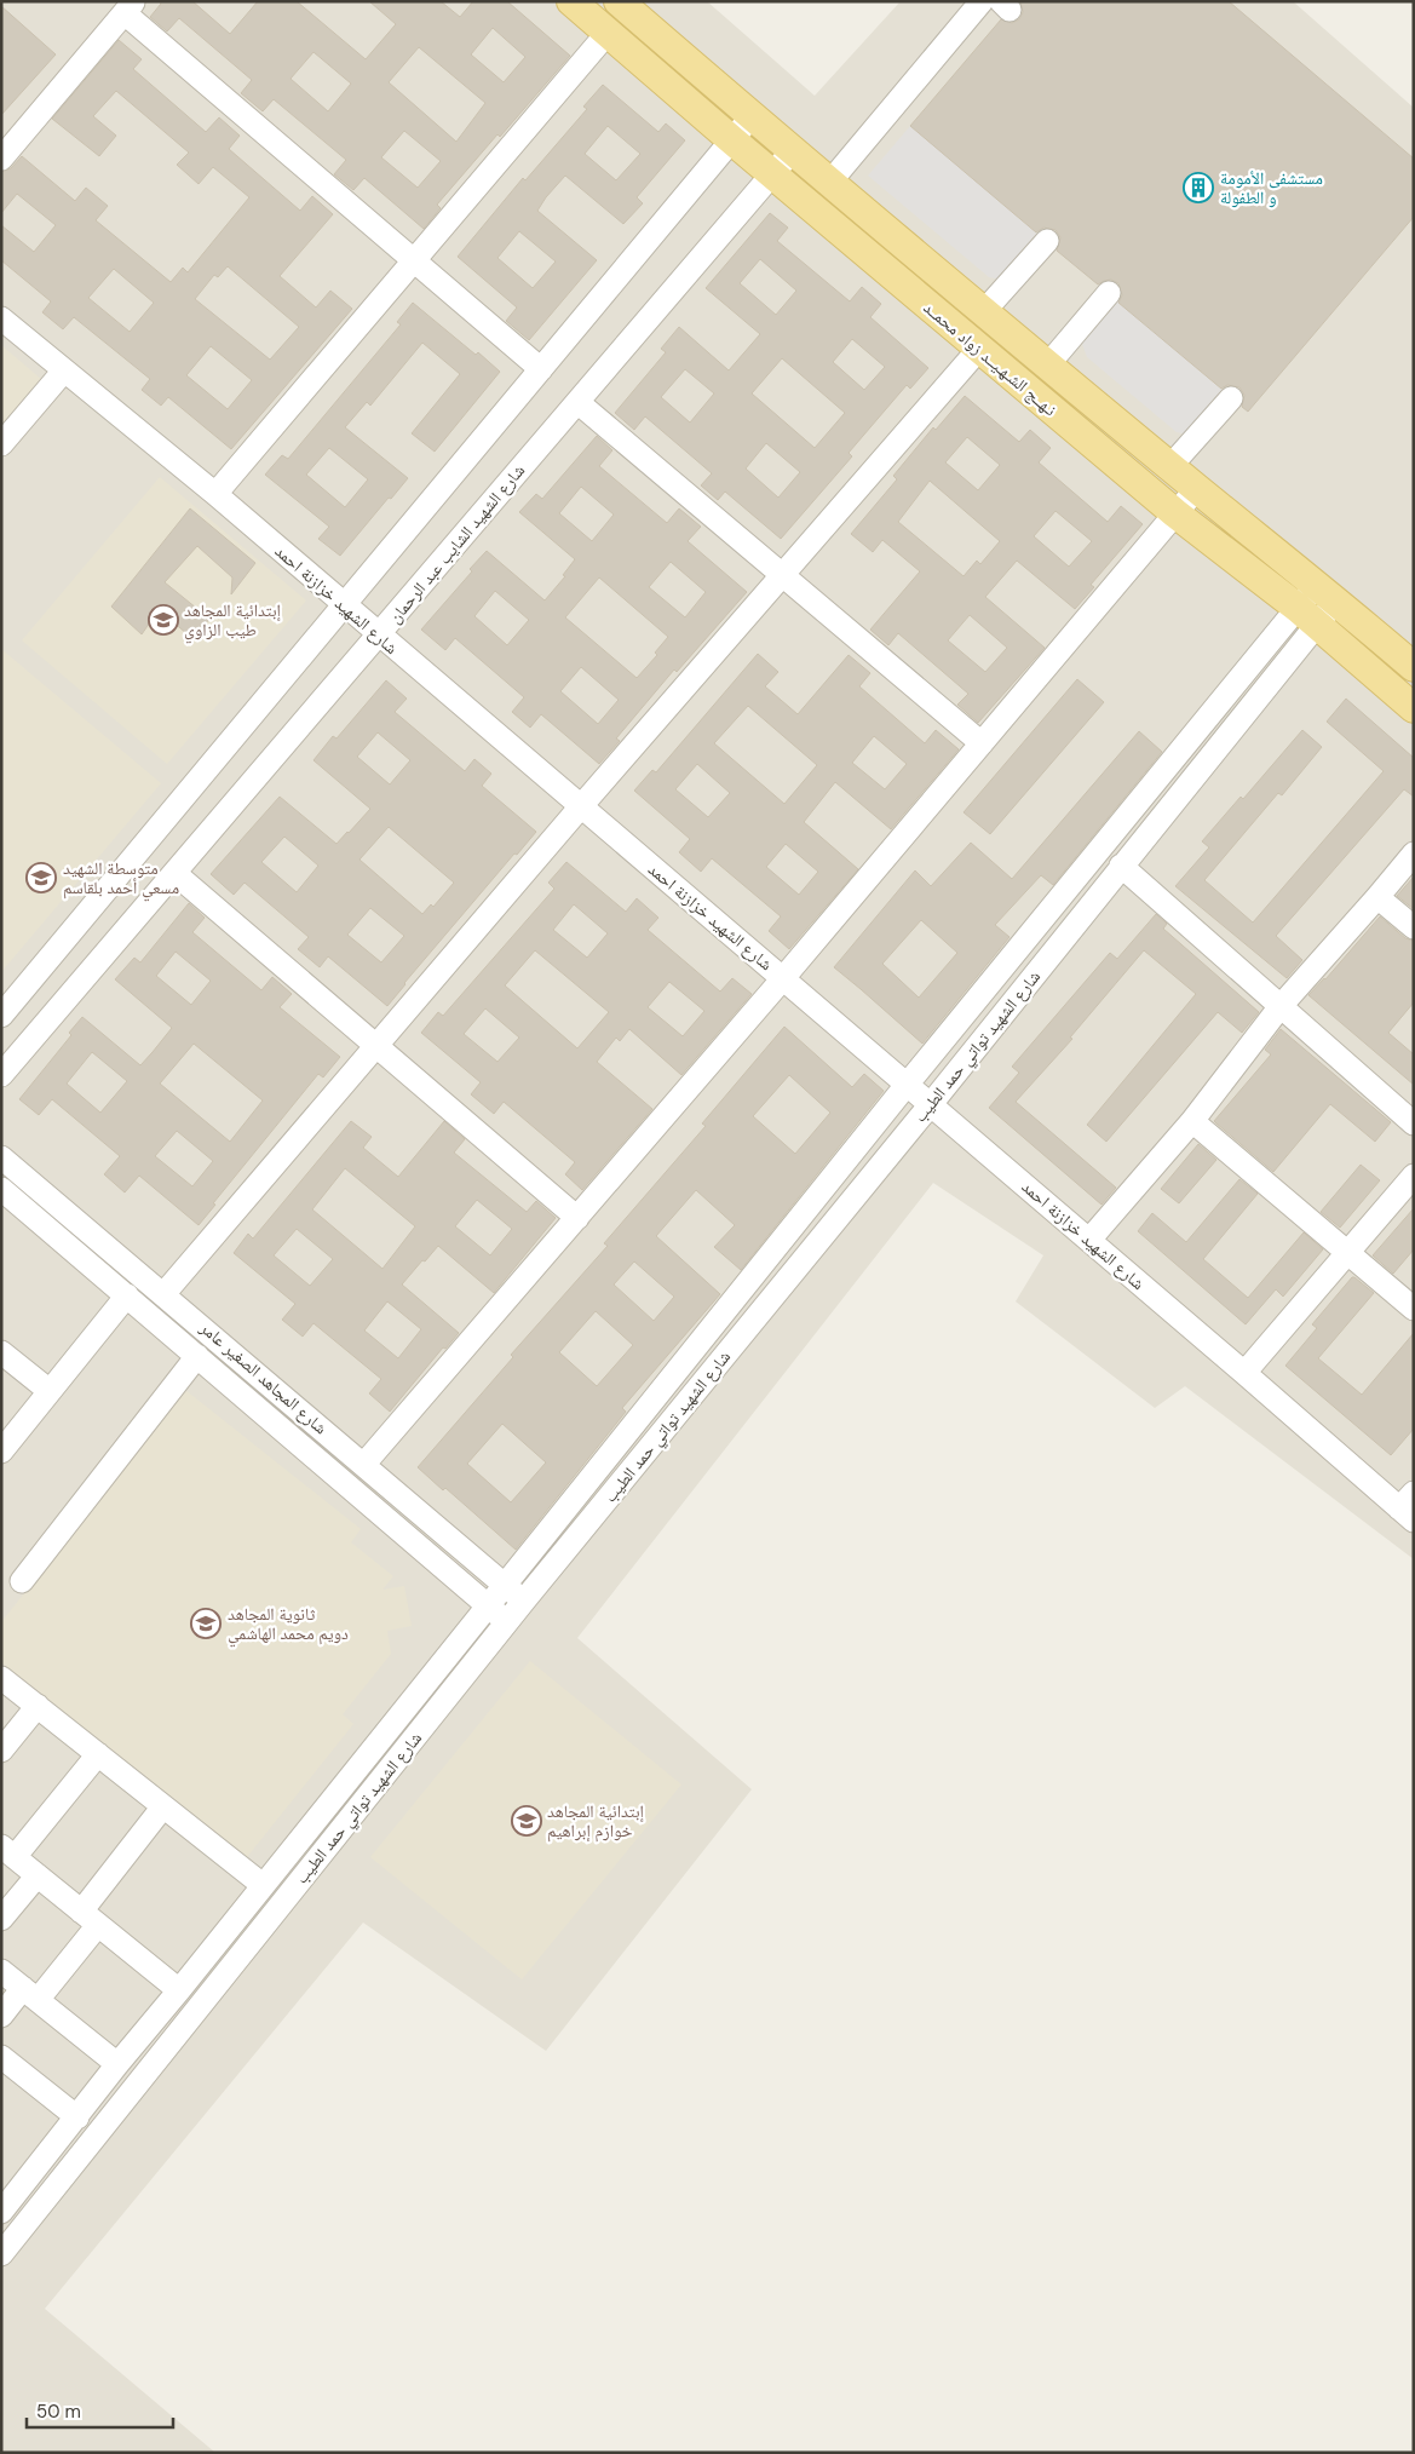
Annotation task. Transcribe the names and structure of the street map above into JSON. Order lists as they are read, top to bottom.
{
  "streets": {
    "main road": ["نـهــج الشـهـيــد زواد محمــد"],
    "street": [
      "شارع الشهيد الشايب عبد الرحمان",
      "شارع الشهيد خزازنة احمد",
      "شارع الشهيد تواتي حمد الطيب",
      "شارع المجاهد الصغير عامر"
    ]
  },
  "crossings": [
    ["نـهــج الشـهـيــد زواد محمــد", "شارع الشهيد الشايب عبد الرحمان"],
    ["نـهــج الشـهـيــد زواد محمــد", "شارع الشهيد تواتي حمد الطيب"],
    ["شارع الشهيد الشايب عبد الرحمان", "شارع الشهيد خزازنة احمد"],
    ["شارع الشهيد خزازنة احمد", "شارع الشهيد تواتي حمد الطيب"],
    ["شارع الشهيد تواتي حمد الطيب", "شارع المجاهد الصغير عامر"]
  ],
  "places": {
    "building": ["مستشفى الأمومة و الطفولة"],
    "school or university": [
      "إبتدائية المجاهد طيب الزاوي",
      "متوسطة الشهيد مسعي أحمد بلقاسم",
      "ثانوية المجاهد دويم محمد الهاشمي",
      "إبتدائية المجاهد خوازم إبراهيم"
    ]
  },
  "scale_bar": "50 m"
}
